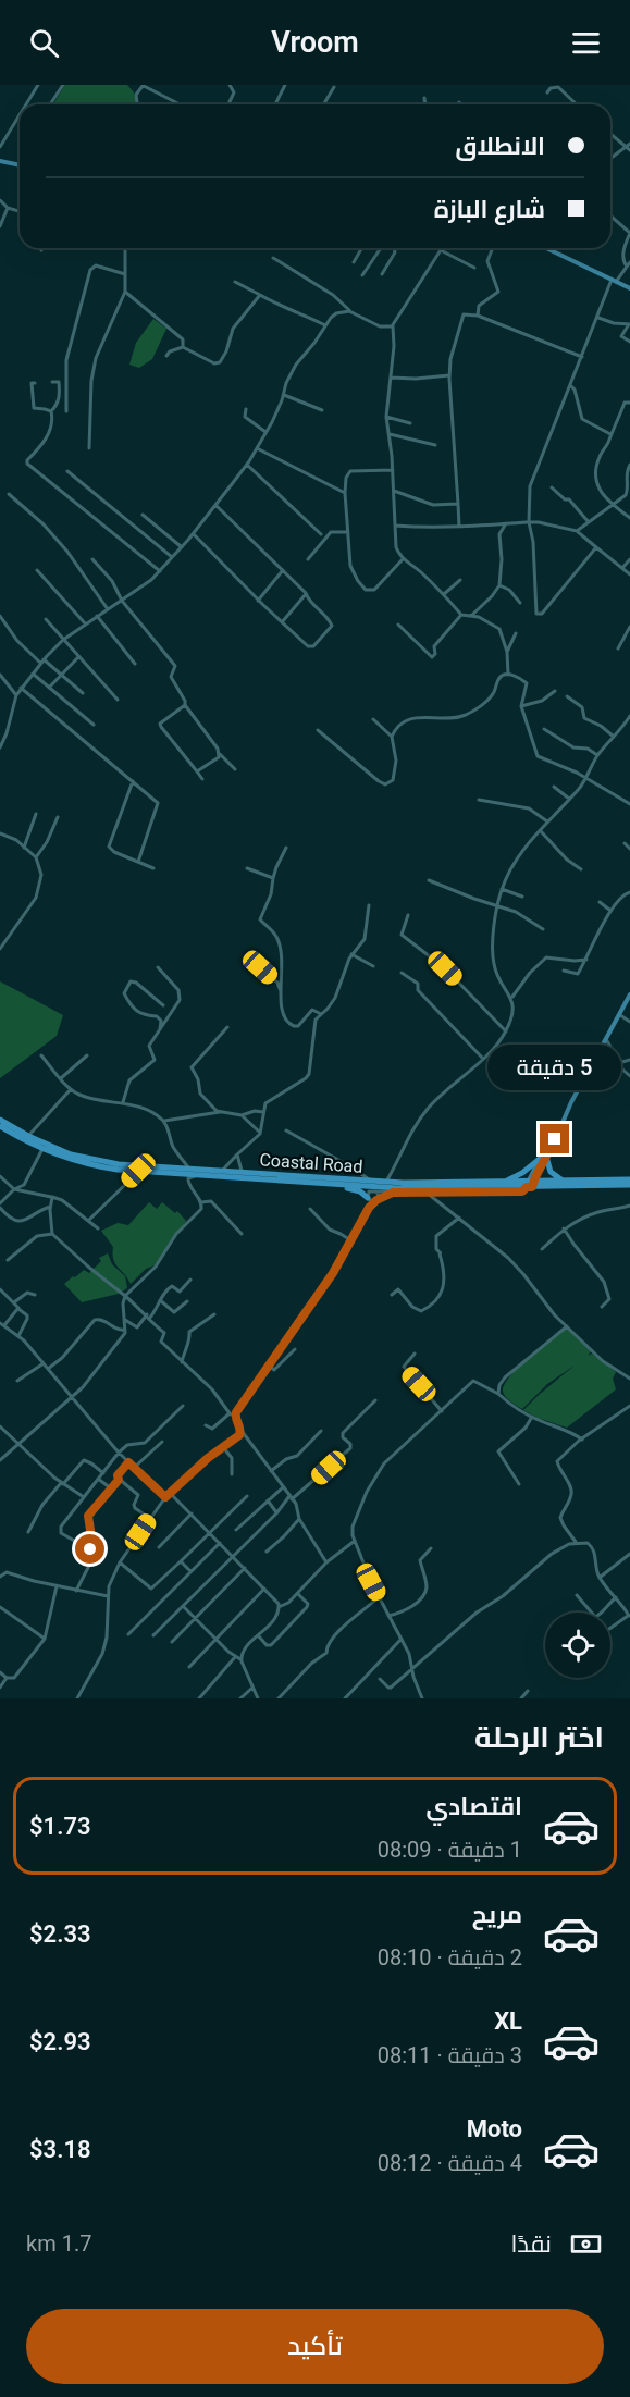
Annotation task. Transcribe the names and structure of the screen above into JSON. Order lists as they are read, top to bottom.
{
  "streets": {
    "highway": ["Coastal Road"]
  },
  "page": {
    "header": "Vroom",
    "banner": ["الانطلاق", "شارع البازة"],
    "bubble": "5 دقيقة",
    "heading": "اختر الرحلة",
    "list": [
      {
        "name": "اقتصادي",
        "note": "1 دقيقة · 08:09",
        "value": "$1.73"
      },
      {
        "name": "مريح",
        "note": "2 دقيقة · 08:10",
        "value": "$2.33"
      },
      {
        "name": "XL",
        "note": "3 دقيقة · 08:11",
        "value": "$2.93"
      },
      {
        "name": "Moto",
        "note": "4 دقيقة · 08:12",
        "value": "$3.18"
      }
    ],
    "pay": ["نقدًا", "1.7 km"],
    "buttons": "تأكيد"
  }
}
